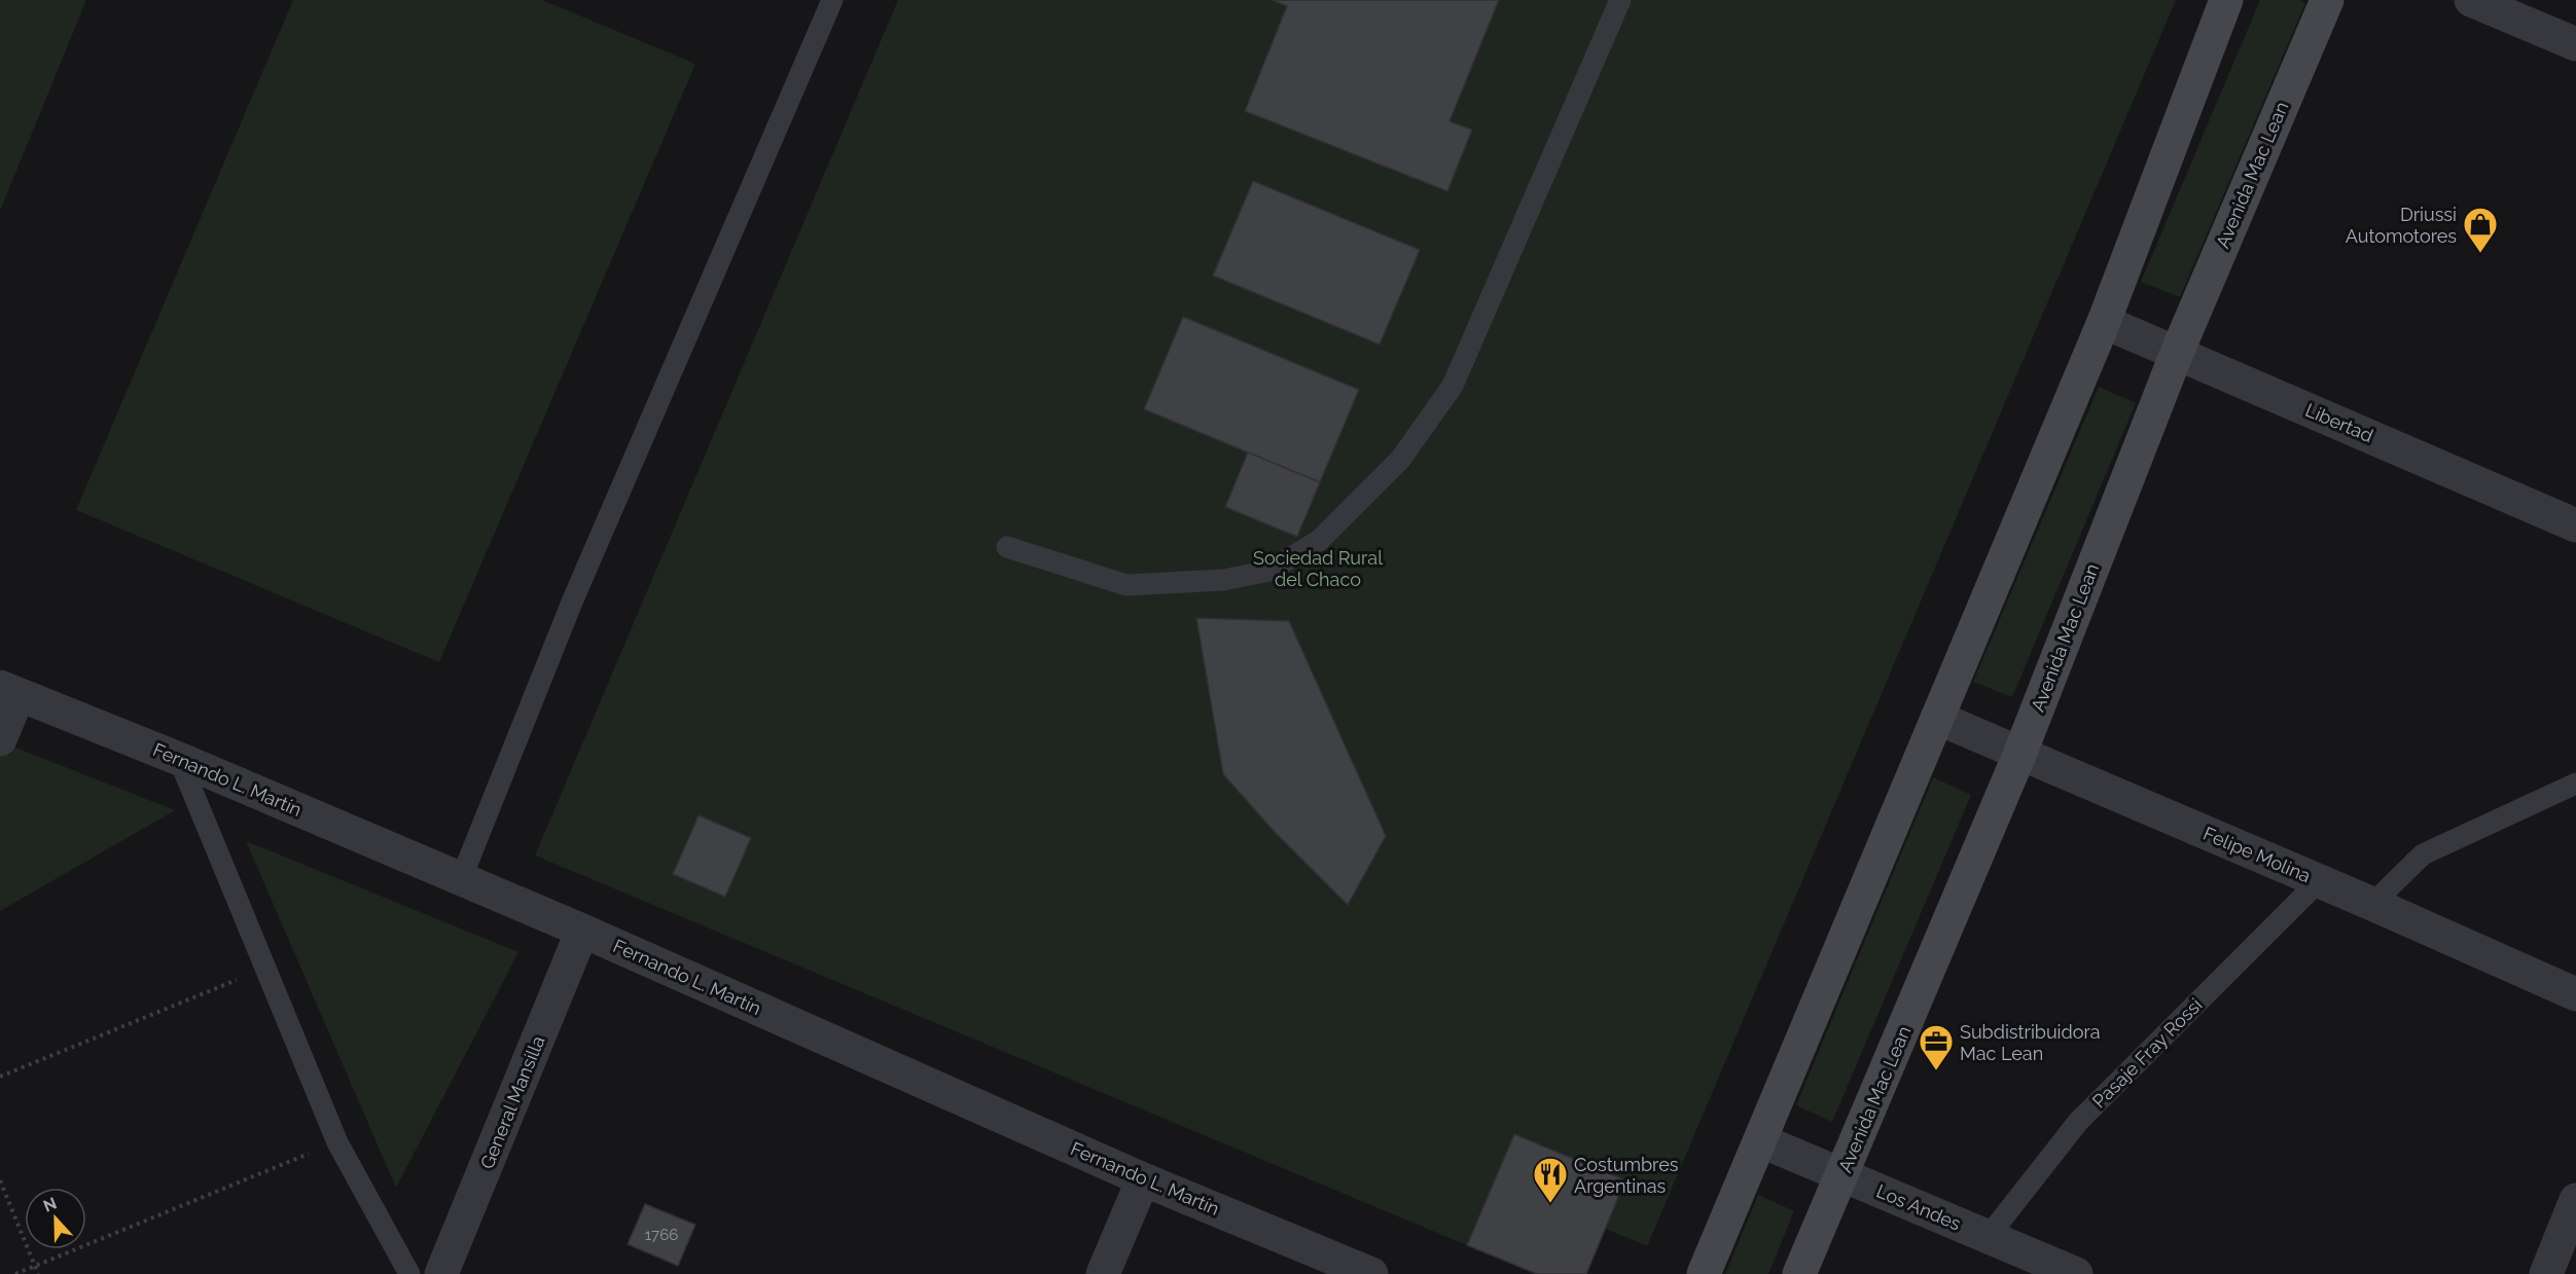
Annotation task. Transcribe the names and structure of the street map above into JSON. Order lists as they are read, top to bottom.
{
  "streets": {
    "main road": ["Avenida Mac Lean"],
    "street": [
      "Libertad",
      "Fernando L. Martín",
      "Felipe Molina",
      "General Mansilla",
      "Los Andes"
    ],
    "lane": ["Pasaje Fray Rossi"]
  },
  "crossings": [
    ["Avenida Mac Lean", "Libertad"],
    ["Avenida Mac Lean", "Felipe Molina"],
    ["Avenida Mac Lean", "Los Andes"],
    ["Fernando L. Martín", "General Mansilla"],
    ["Felipe Molina", "Pasaje Fray Rossi"],
    ["Pasaje Fray Rossi", "Los Andes"]
  ],
  "parks": ["Sociedad Rural del Chaco"],
  "places": {
    "shop": ["Driussi Automotores"],
    "office": ["Subdistribuidora Mac Lean"],
    "restaurant": ["Costumbres Argentinas"]
  },
  "house_numbers": ["1766"],
  "north": "top"
}
